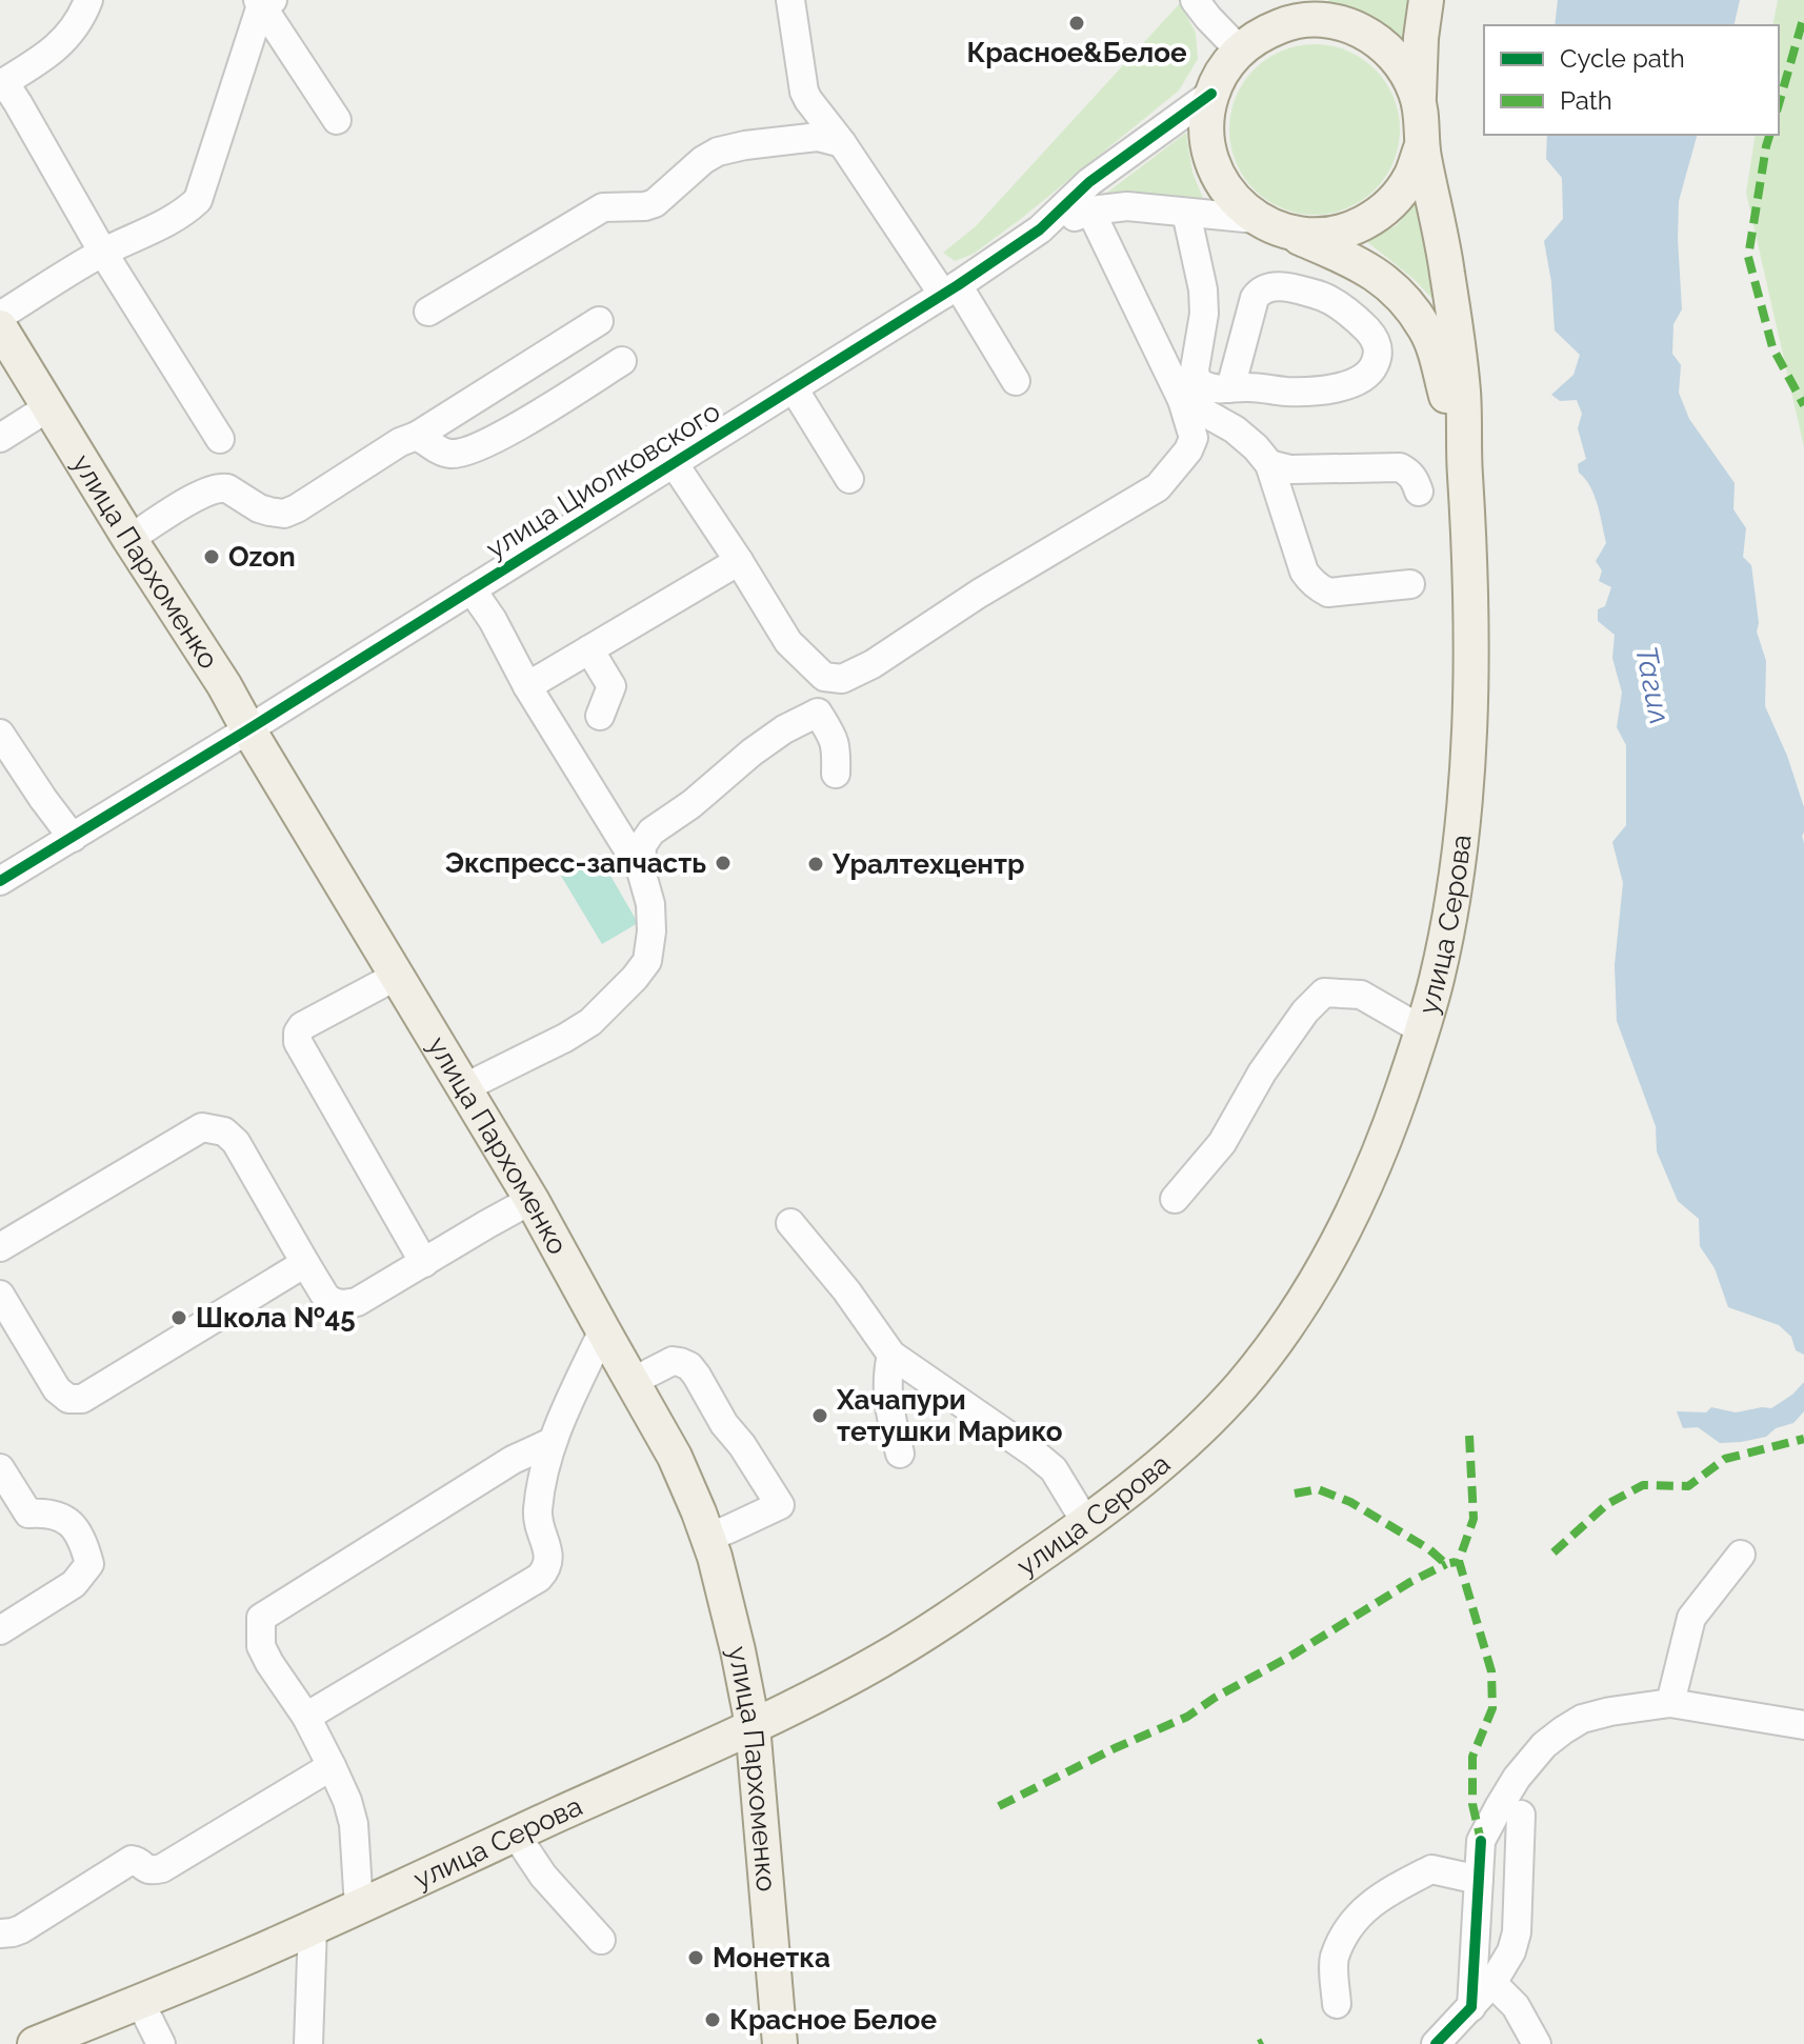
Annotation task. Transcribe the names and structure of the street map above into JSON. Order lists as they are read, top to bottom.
{
  "streets": {
    "main road": ["улица Пархоменко", "улица Серова"],
    "street": ["улица Циолковского"]
  },
  "crossings": [
    ["улица Циолковского", "улица Пархоменко"],
    ["улица Циолковского", "улица Серова"],
    ["улица Пархоменко", "улица Серова"]
  ],
  "water": ["Тагил"],
  "places": [
    "Красное&Белое",
    "Ozon",
    "Экспресс-запчасть",
    "Уралтехцентр",
    "Школа №45",
    "Хачапури тетушки Марико",
    "Монетка",
    "Красное Белое"
  ],
  "legend": ["Cycle path", "Path"]
}
